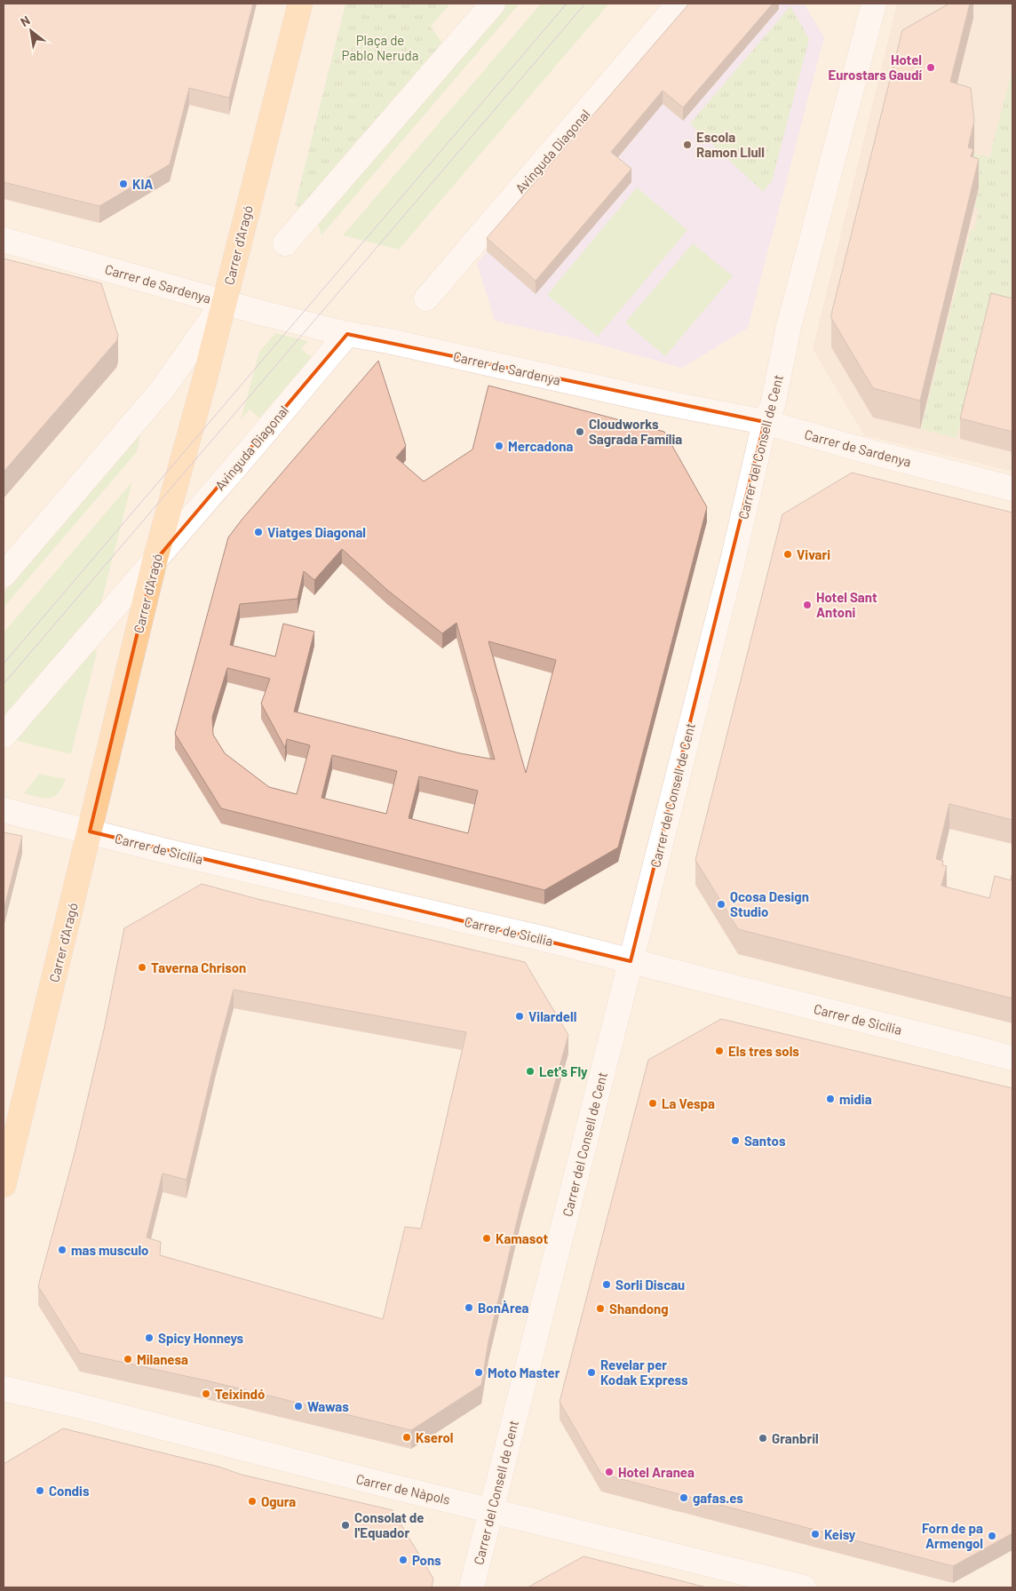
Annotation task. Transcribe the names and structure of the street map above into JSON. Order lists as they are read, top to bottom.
{
  "streets": {
    "main road": ["Carrer d'Aragó"],
    "street": [
      "Avinguda Diagonal",
      "Carrer de Sardenya",
      "Carrer del Consell de Cent",
      "Carrer de Sicília",
      "Carrer de Nàpols"
    ]
  },
  "crossings": [
    ["Avinguda Diagonal", "Carrer d'Aragó"],
    ["Avinguda Diagonal", "Carrer de Sardenya"],
    ["Carrer d'Aragó", "Carrer de Sardenya"],
    ["Carrer d'Aragó", "Carrer de Sicília"],
    ["Carrer de Sardenya", "Carrer del Consell de Cent"],
    ["Carrer del Consell de Cent", "Carrer de Sicília"],
    ["Carrer del Consell de Cent", "Carrer de Nàpols"]
  ],
  "parks": ["Plaça de Pablo Neruda"],
  "places": [
    "Hotel Eurostars Gaudí",
    "Escola Ramon Llull",
    "KIA",
    "Cloudworks Sagrada Família",
    "Mercadona",
    "Viatges Diagonal",
    "Vivari",
    "Hotel Sant Antoni",
    "Qcosa Design Studio",
    "Taverna Chrison",
    "Vilardell",
    "Els tres sols",
    "Let's Fly",
    "midia",
    "La Vespa",
    "Santos",
    "Kamasot",
    "mas musculo",
    "Sorli Discau",
    "BonÀrea",
    "Shandong",
    "Spicy Honneys",
    "Milanesa",
    "Moto Master",
    "Revelar per Kodak Express",
    "Teixindó",
    "Wawas",
    "Kserol",
    "Granbril",
    "Hotel Aranea",
    "Condis",
    "gafas.es",
    "Ogura",
    "Consolat de l'Equador",
    "Keisy",
    "Forn de pa Armengol",
    "Pons"
  ],
  "north": "top left"
}
